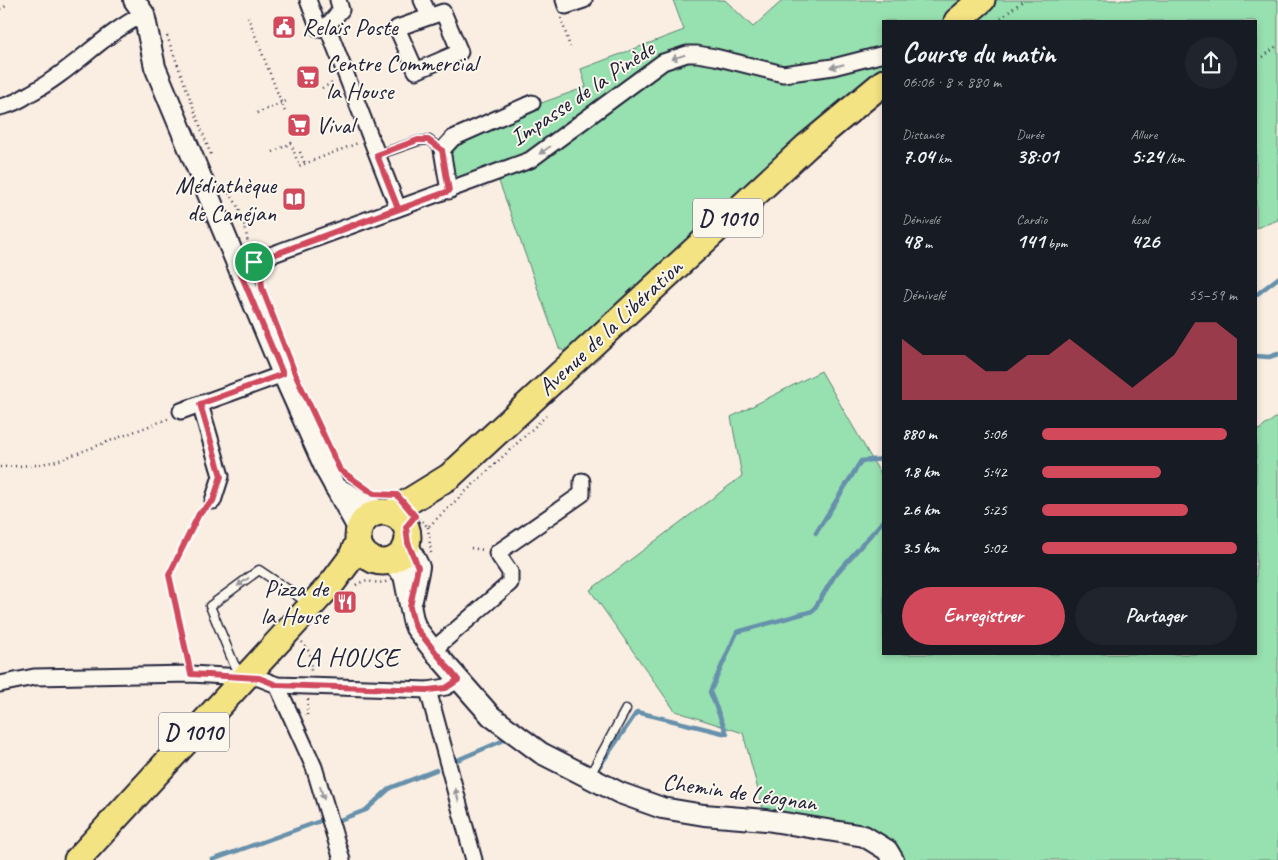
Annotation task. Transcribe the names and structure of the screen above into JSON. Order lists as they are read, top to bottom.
{
  "streets": {
    "main road": ["D 1010", "Avenue de la Libération"],
    "street": ["Impasse de la Pinède", "Chemin de Léognan"]
  },
  "crossings": [
    ["D 1010", "Avenue de la Libération"],
    ["D 1010", "Chemin de Léognan"],
    ["Avenue de la Libération", "Chemin de Léognan"]
  ],
  "one_way": ["Impasse de la Pinède"],
  "districts": ["LA HOUSE"],
  "places": {
    "public building": ["Relais Poste"],
    "supermarket": ["Centre Commercial la House", "Vival"],
    "library": ["Médiathèque de Canéjan"],
    "restaurant": ["Pizza de la House"]
  },
  "page": {
    "heading": ["Course du matin", "06:06 · 8 × 880 m"],
    "stats": [
      ["Distance", "7.04 km"],
      ["Durée", "38:01"],
      ["Allure", "5:24 /km"],
      ["Dénivelé", "48 m"],
      ["Cardio", "141 bpm"],
      ["kcal", "426"]
    ],
    "chart": ["Dénivelé", "55–59 m"],
    "list": [
      {
        "name": "880 m",
        "note": "5:06"
      },
      {
        "name": "1.8 km",
        "note": "5:42"
      },
      {
        "name": "2.6 km",
        "note": "5:25"
      },
      {
        "name": "3.5 km",
        "note": "5:02"
      }
    ],
    "buttons": ["Enregistrer", "Partager"]
  }
}
